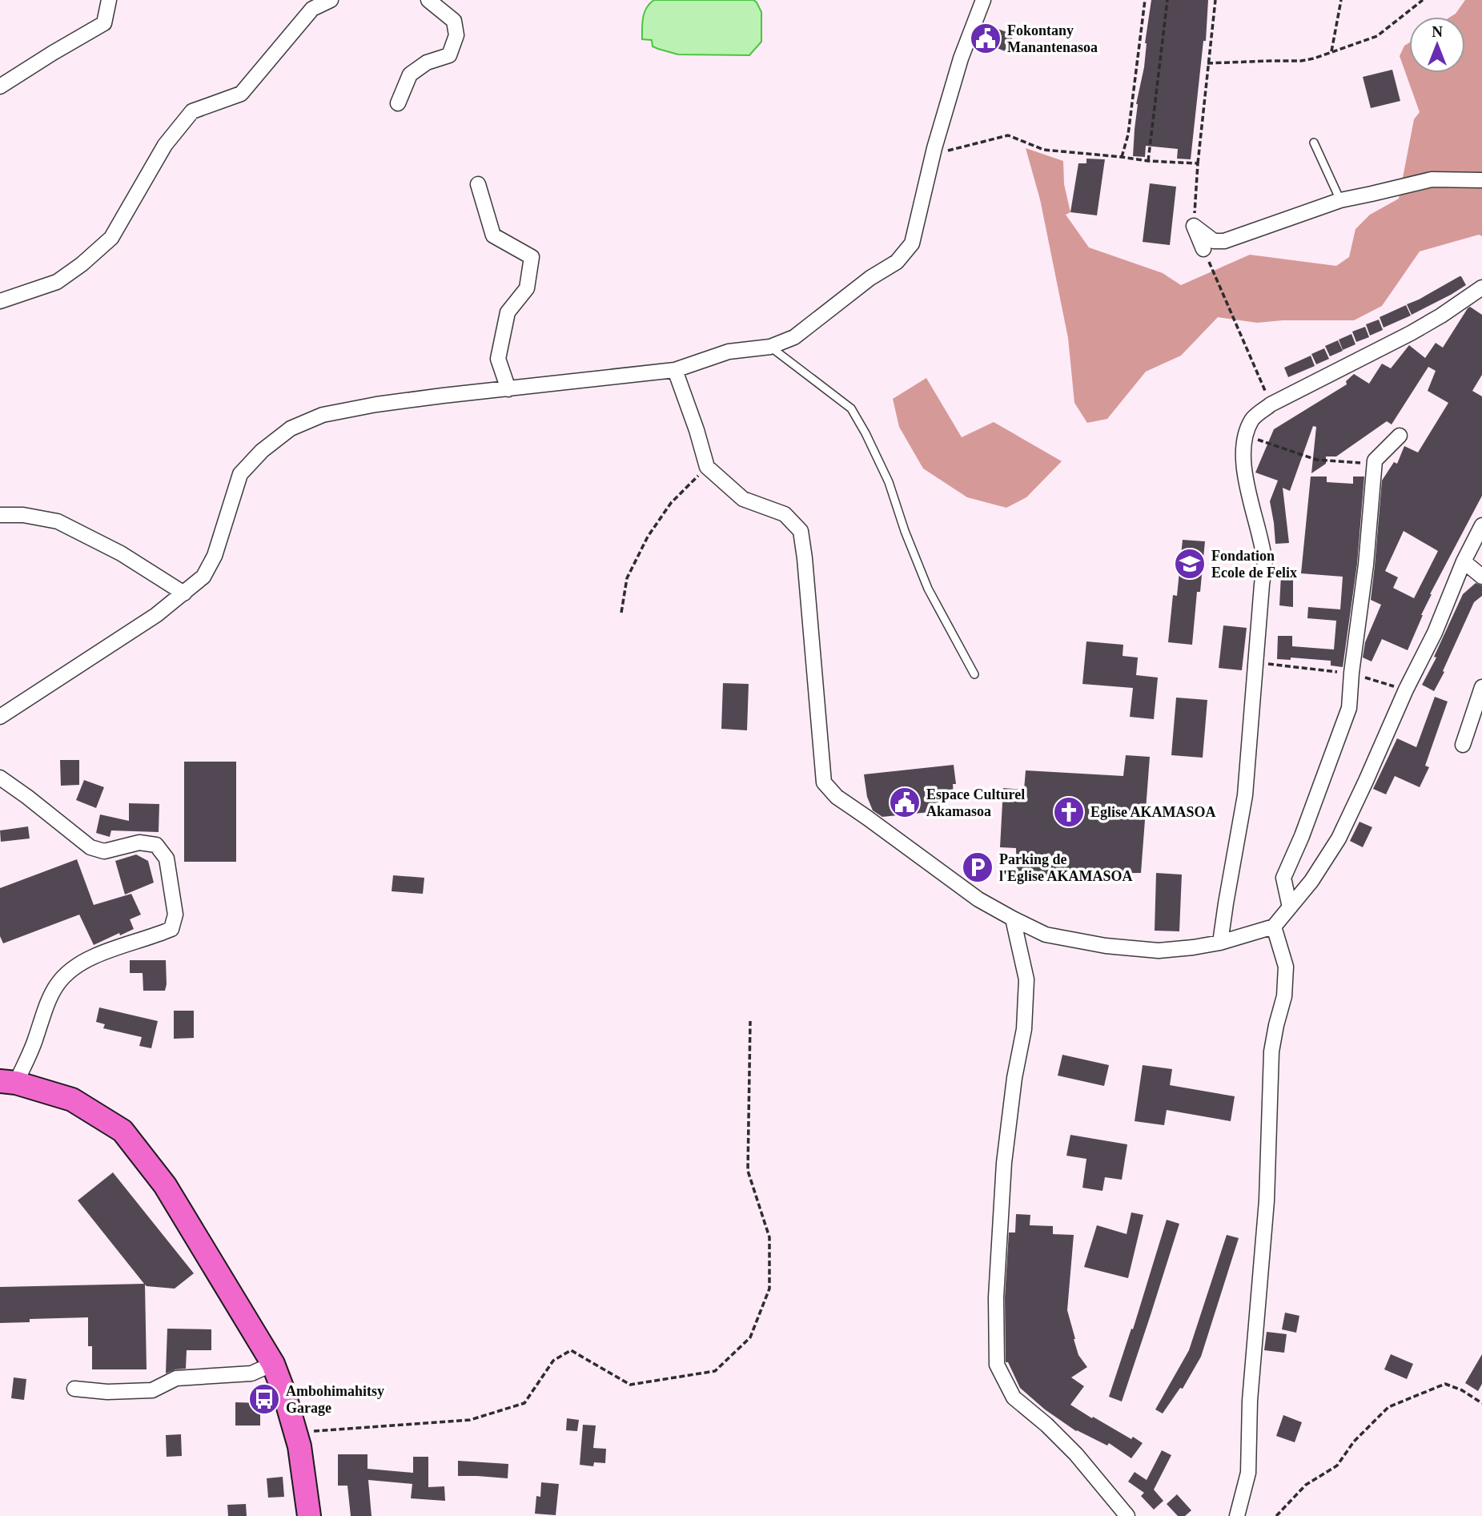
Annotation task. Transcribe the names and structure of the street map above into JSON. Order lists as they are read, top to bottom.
{
  "places": {
    "public building": ["Fokontany Manantenasoa", "Espace Culturel Akamasoa"],
    "school or university": ["Fondation Ecole de Felix"],
    "church": ["Eglise AKAMASOA"],
    "parking": ["Parking de l'Eglise AKAMASOA"],
    "bus stop": ["Ambohimahitsy Garage"]
  },
  "north": "top"
}
